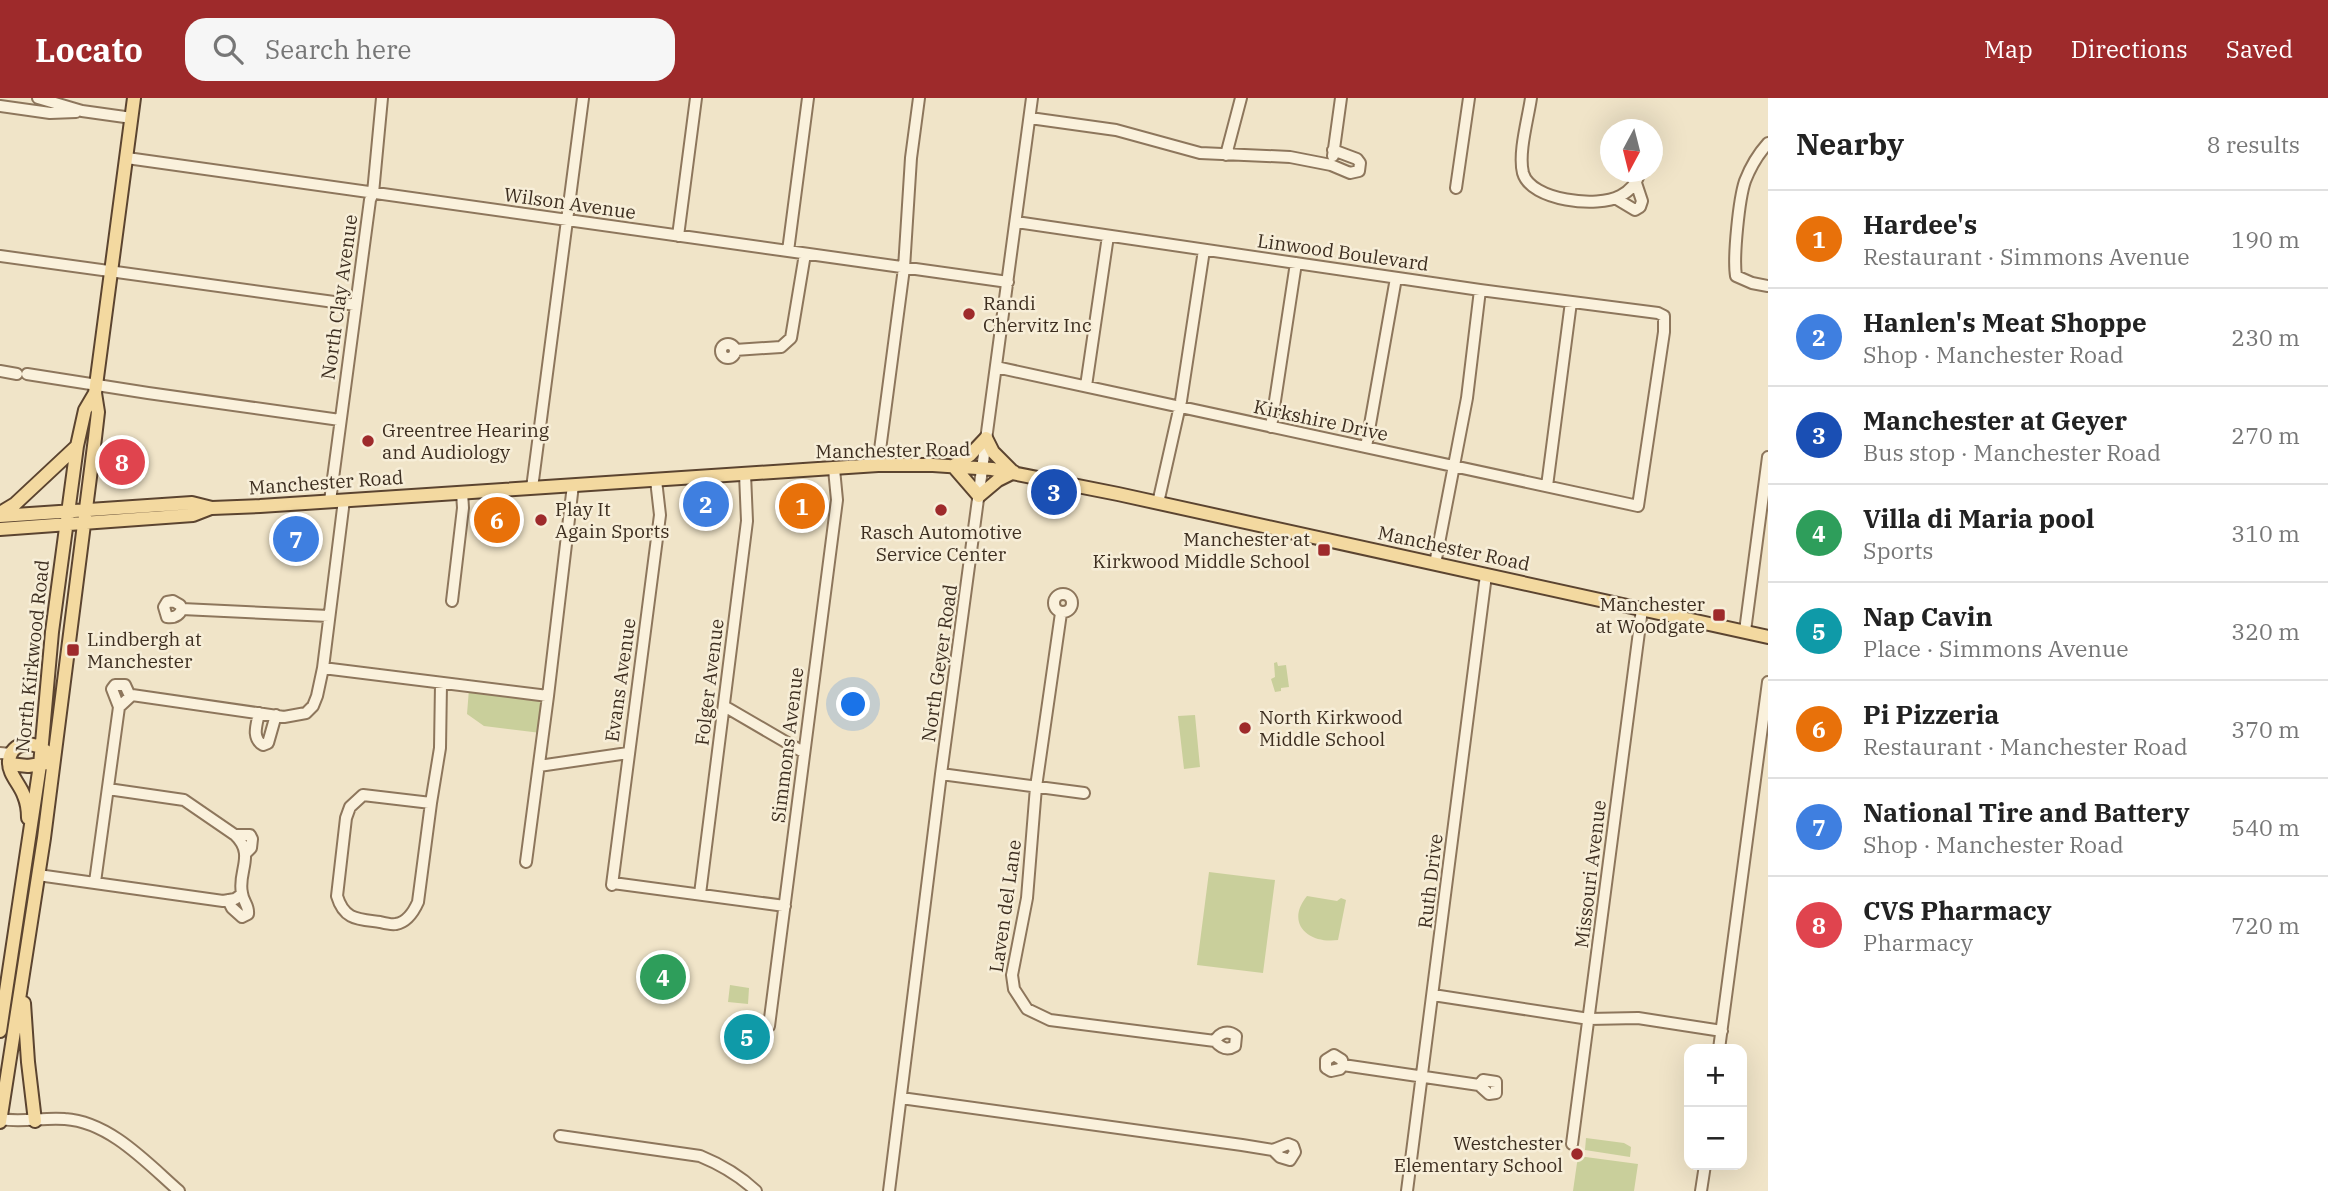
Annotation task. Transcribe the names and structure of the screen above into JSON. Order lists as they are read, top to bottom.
{
  "streets": {
    "main road": ["Manchester Road", "North Kirkwood Road"],
    "street": [
      "Wilson Avenue",
      "Linwood Boulevard",
      "North Clay Avenue",
      "Kirkshire Drive",
      "North Geyer Road",
      "Evans Avenue",
      "Folger Avenue",
      "Simmons Avenue",
      "Missouri Avenue",
      "Ruth Drive",
      "Laven del Lane"
    ]
  },
  "crossings": [
    ["Wilson Avenue", "North Clay Avenue"],
    ["Wilson Avenue", "North Kirkwood Road"],
    ["Wilson Avenue", "North Geyer Road"],
    ["Linwood Boulevard", "Kirkshire Drive"],
    ["Linwood Boulevard", "North Geyer Road"],
    ["North Clay Avenue", "Manchester Road"],
    ["Kirkshire Drive", "North Geyer Road"],
    ["Manchester Road", "North Kirkwood Road"],
    ["Manchester Road", "North Geyer Road"],
    ["Manchester Road", "Evans Avenue"],
    ["Manchester Road", "Folger Avenue"],
    ["Manchester Road", "Simmons Avenue"],
    ["Manchester Road", "Missouri Avenue"],
    ["Manchester Road", "Ruth Drive"],
    ["Evans Avenue", "Folger Avenue"]
  ],
  "places": {
    "other": [
      "Randi Chervitz Inc",
      "Greentree Hearing and Audiology",
      "Rasch Automotive Service Center",
      "Play It Again Sports",
      "North Kirkwood Middle School",
      "Westchester Elementary School"
    ],
    "transit": ["Manchester at Kirkwood Middle School", "Manchester at Woodgate", "Lindbergh at Manchester"]
  },
  "north": "bottom",
  "page": {
    "header": "Locato",
    "search": "Search here",
    "nav": ["Map", "Directions", "Saved"],
    "heading": ["Nearby", "8 results"],
    "list": [
      {
        "mark": "1",
        "name": "Hardee's",
        "note": "Restaurant · Simmons Avenue",
        "value": "190 m"
      },
      {
        "mark": "2",
        "name": "Hanlen's Meat Shoppe",
        "note": "Shop · Manchester Road",
        "value": "230 m"
      },
      {
        "mark": "3",
        "name": "Manchester at Geyer",
        "note": "Bus stop · Manchester Road",
        "value": "270 m"
      },
      {
        "mark": "4",
        "name": "Villa di Maria pool",
        "note": "Sports",
        "value": "310 m"
      },
      {
        "mark": "5",
        "name": "Nap Cavin",
        "note": "Place · Simmons Avenue",
        "value": "320 m"
      },
      {
        "mark": "6",
        "name": "Pi Pizzeria",
        "note": "Restaurant · Manchester Road",
        "value": "370 m"
      },
      {
        "mark": "7",
        "name": "National Tire and Battery",
        "note": "Shop · Manchester Road",
        "value": "540 m"
      },
      {
        "mark": "8",
        "name": "CVS Pharmacy",
        "note": "Pharmacy",
        "value": "720 m"
      }
    ],
    "pins": [
      "8",
      "3",
      "2",
      "1",
      "6",
      "7",
      "4",
      "5"
    ],
    "map_buttons": ["+", "−"]
  }
}
